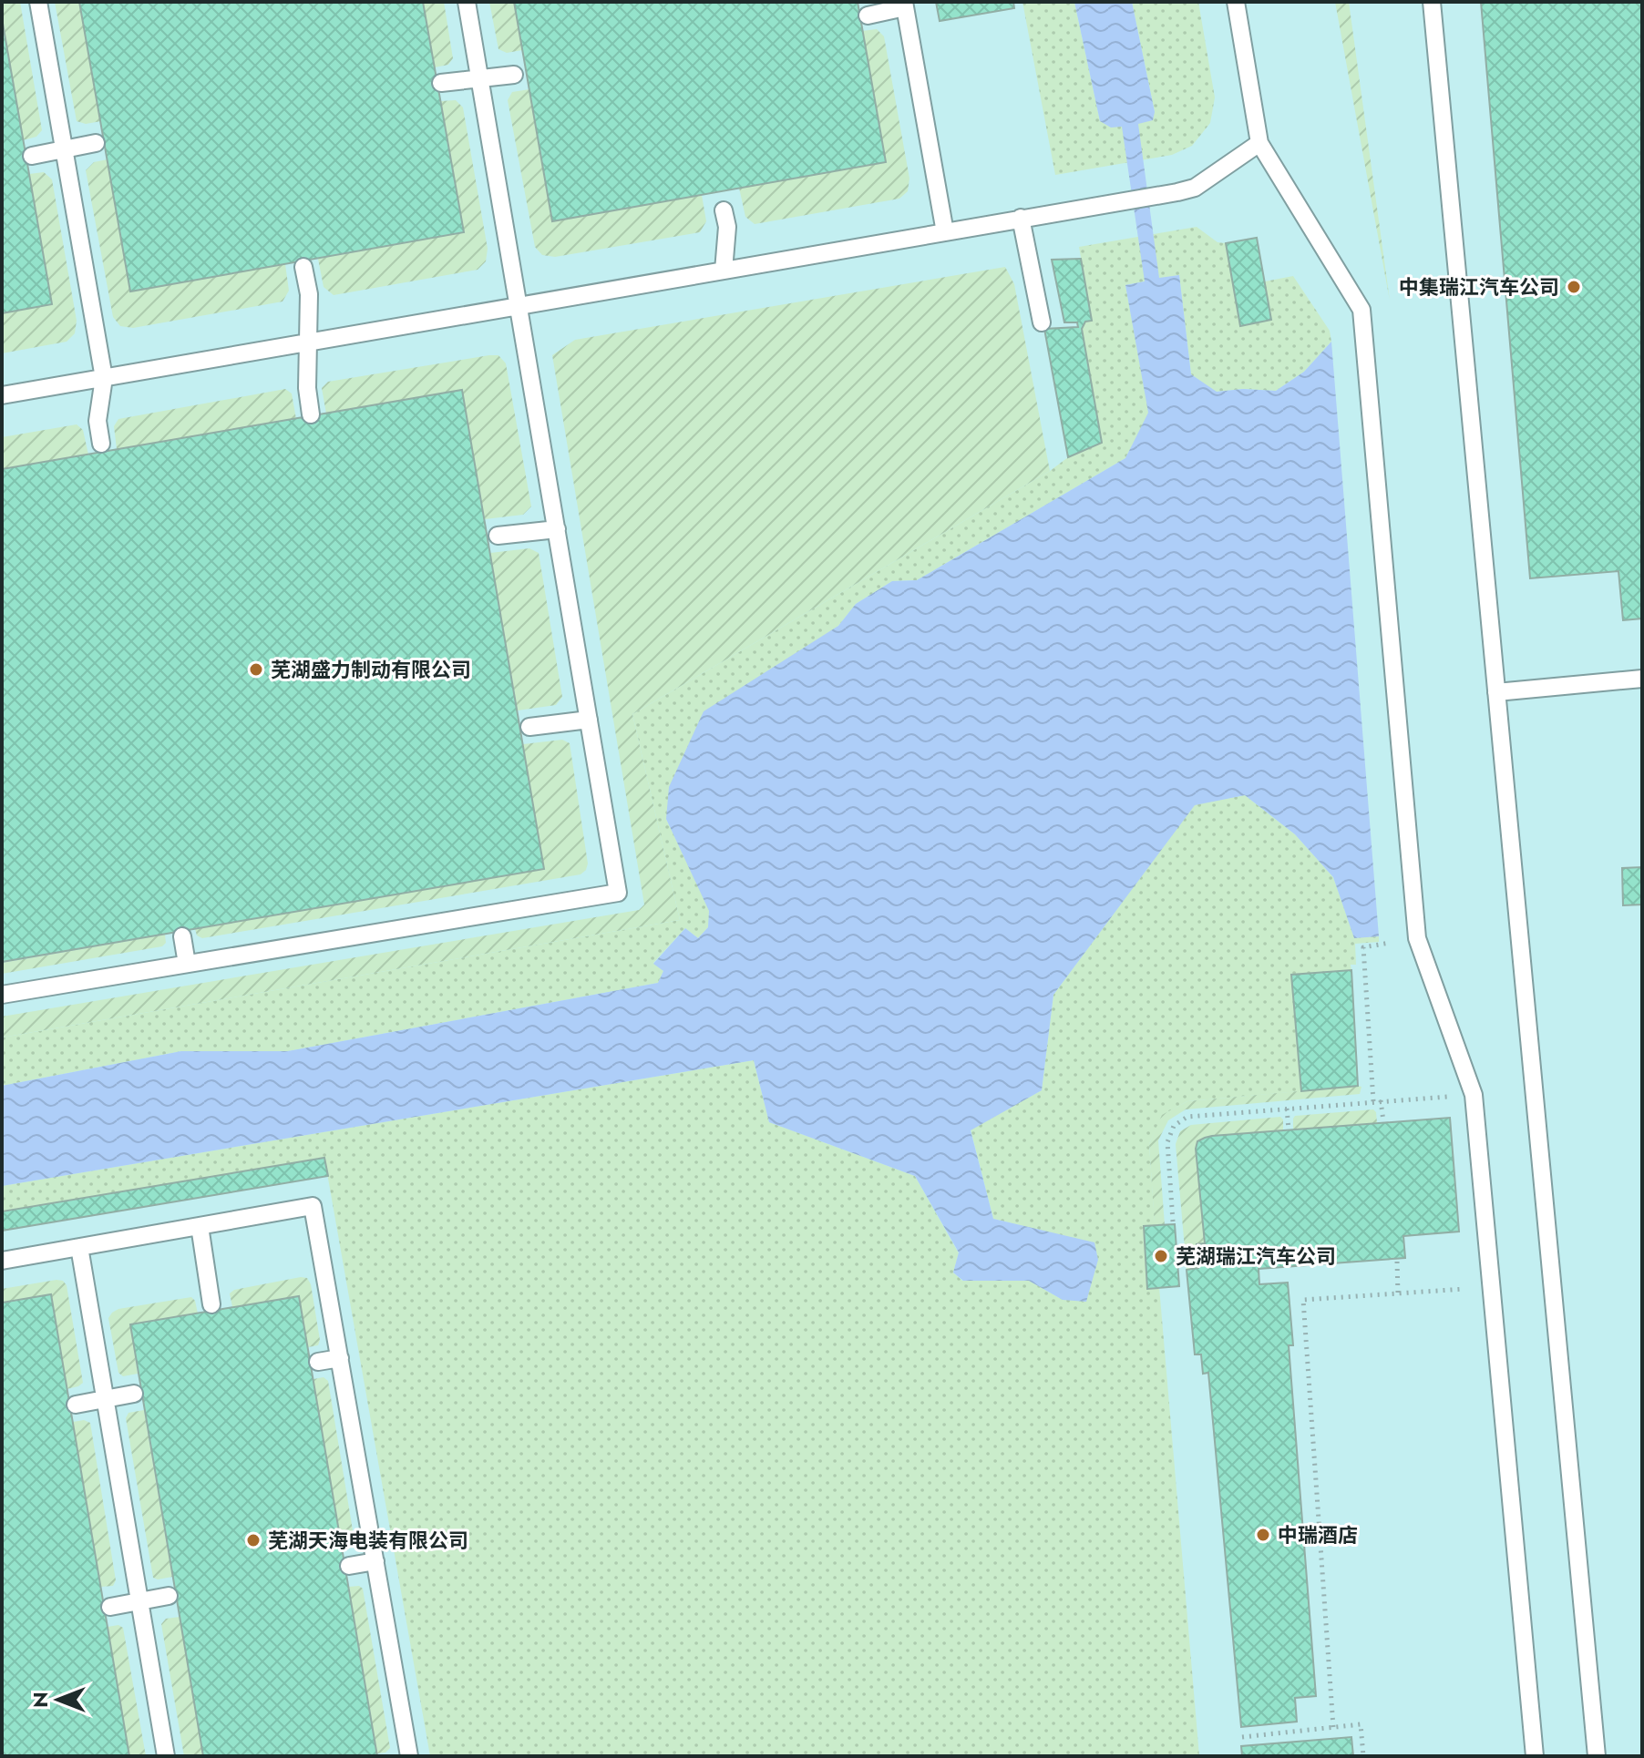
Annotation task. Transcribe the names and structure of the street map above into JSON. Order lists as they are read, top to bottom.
{
  "places": [
    "中集瑞江汽车公司",
    "芜湖盛力制动有限公司",
    "芜湖瑞江汽车公司",
    "中瑞酒店",
    "芜湖天海电装有限公司"
  ],
  "north": "left"
}
